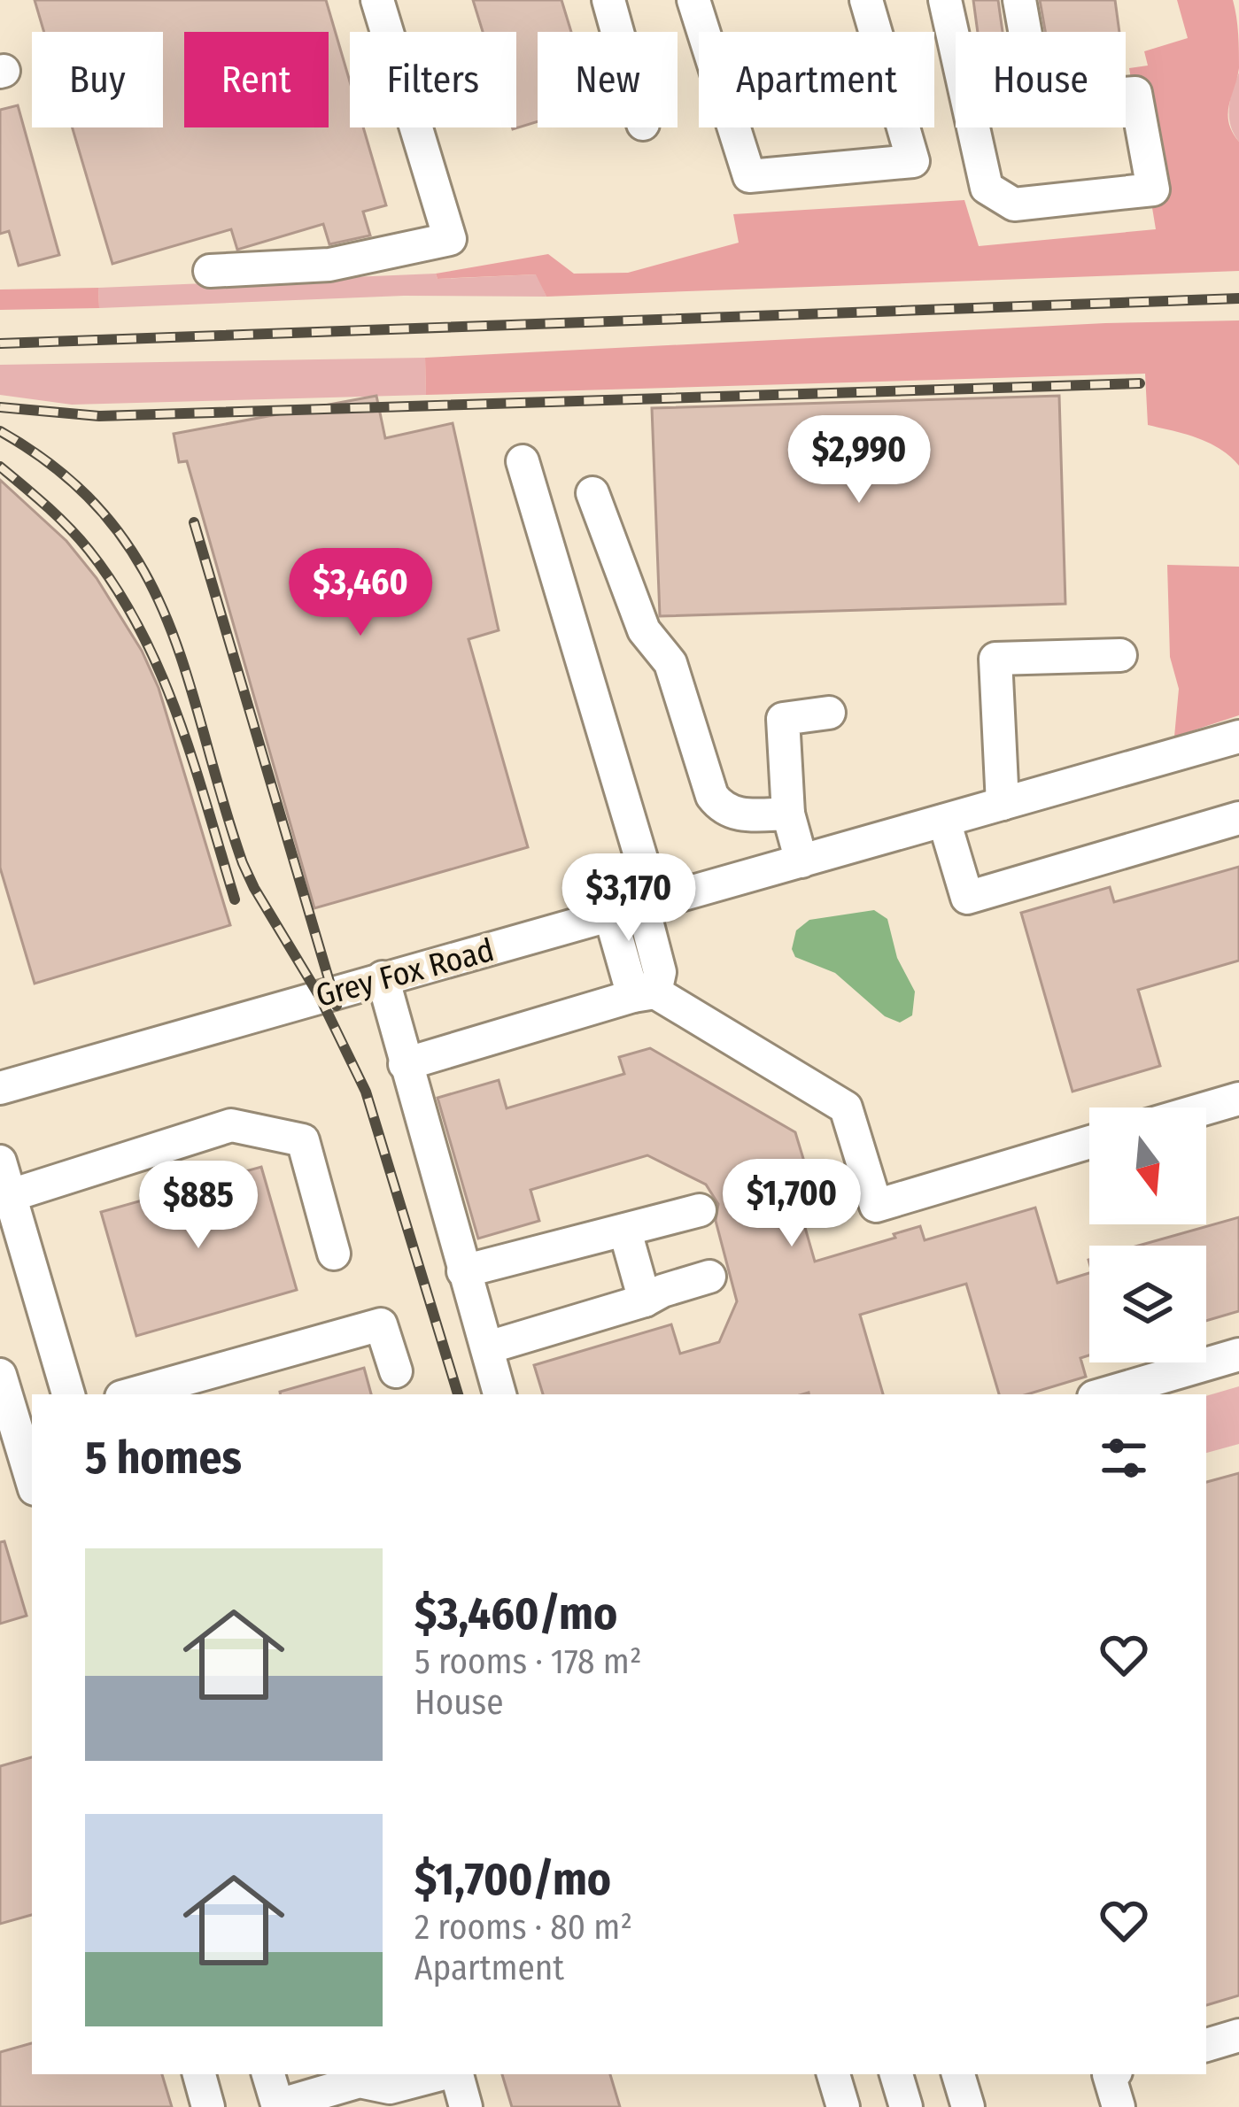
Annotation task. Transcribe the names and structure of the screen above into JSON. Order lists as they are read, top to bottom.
{
  "streets": {
    "street": ["Grey Fox Road"]
  },
  "north": "bottom",
  "page": {
    "chip": [
      "Buy",
      "Rent",
      "Filters",
      "New",
      "Apartment",
      "House"
    ],
    "price": [
      "$2,990",
      "$3,460",
      "$3,170",
      "$1,700",
      "$885"
    ],
    "heading": "5 homes",
    "list": [
      {
        "name": "$3,460/mo",
        "note": "5 rooms · 178 m² · House"
      },
      {
        "name": "$1,700/mo",
        "note": "2 rooms · 80 m² · Apartment"
      }
    ]
  }
}
